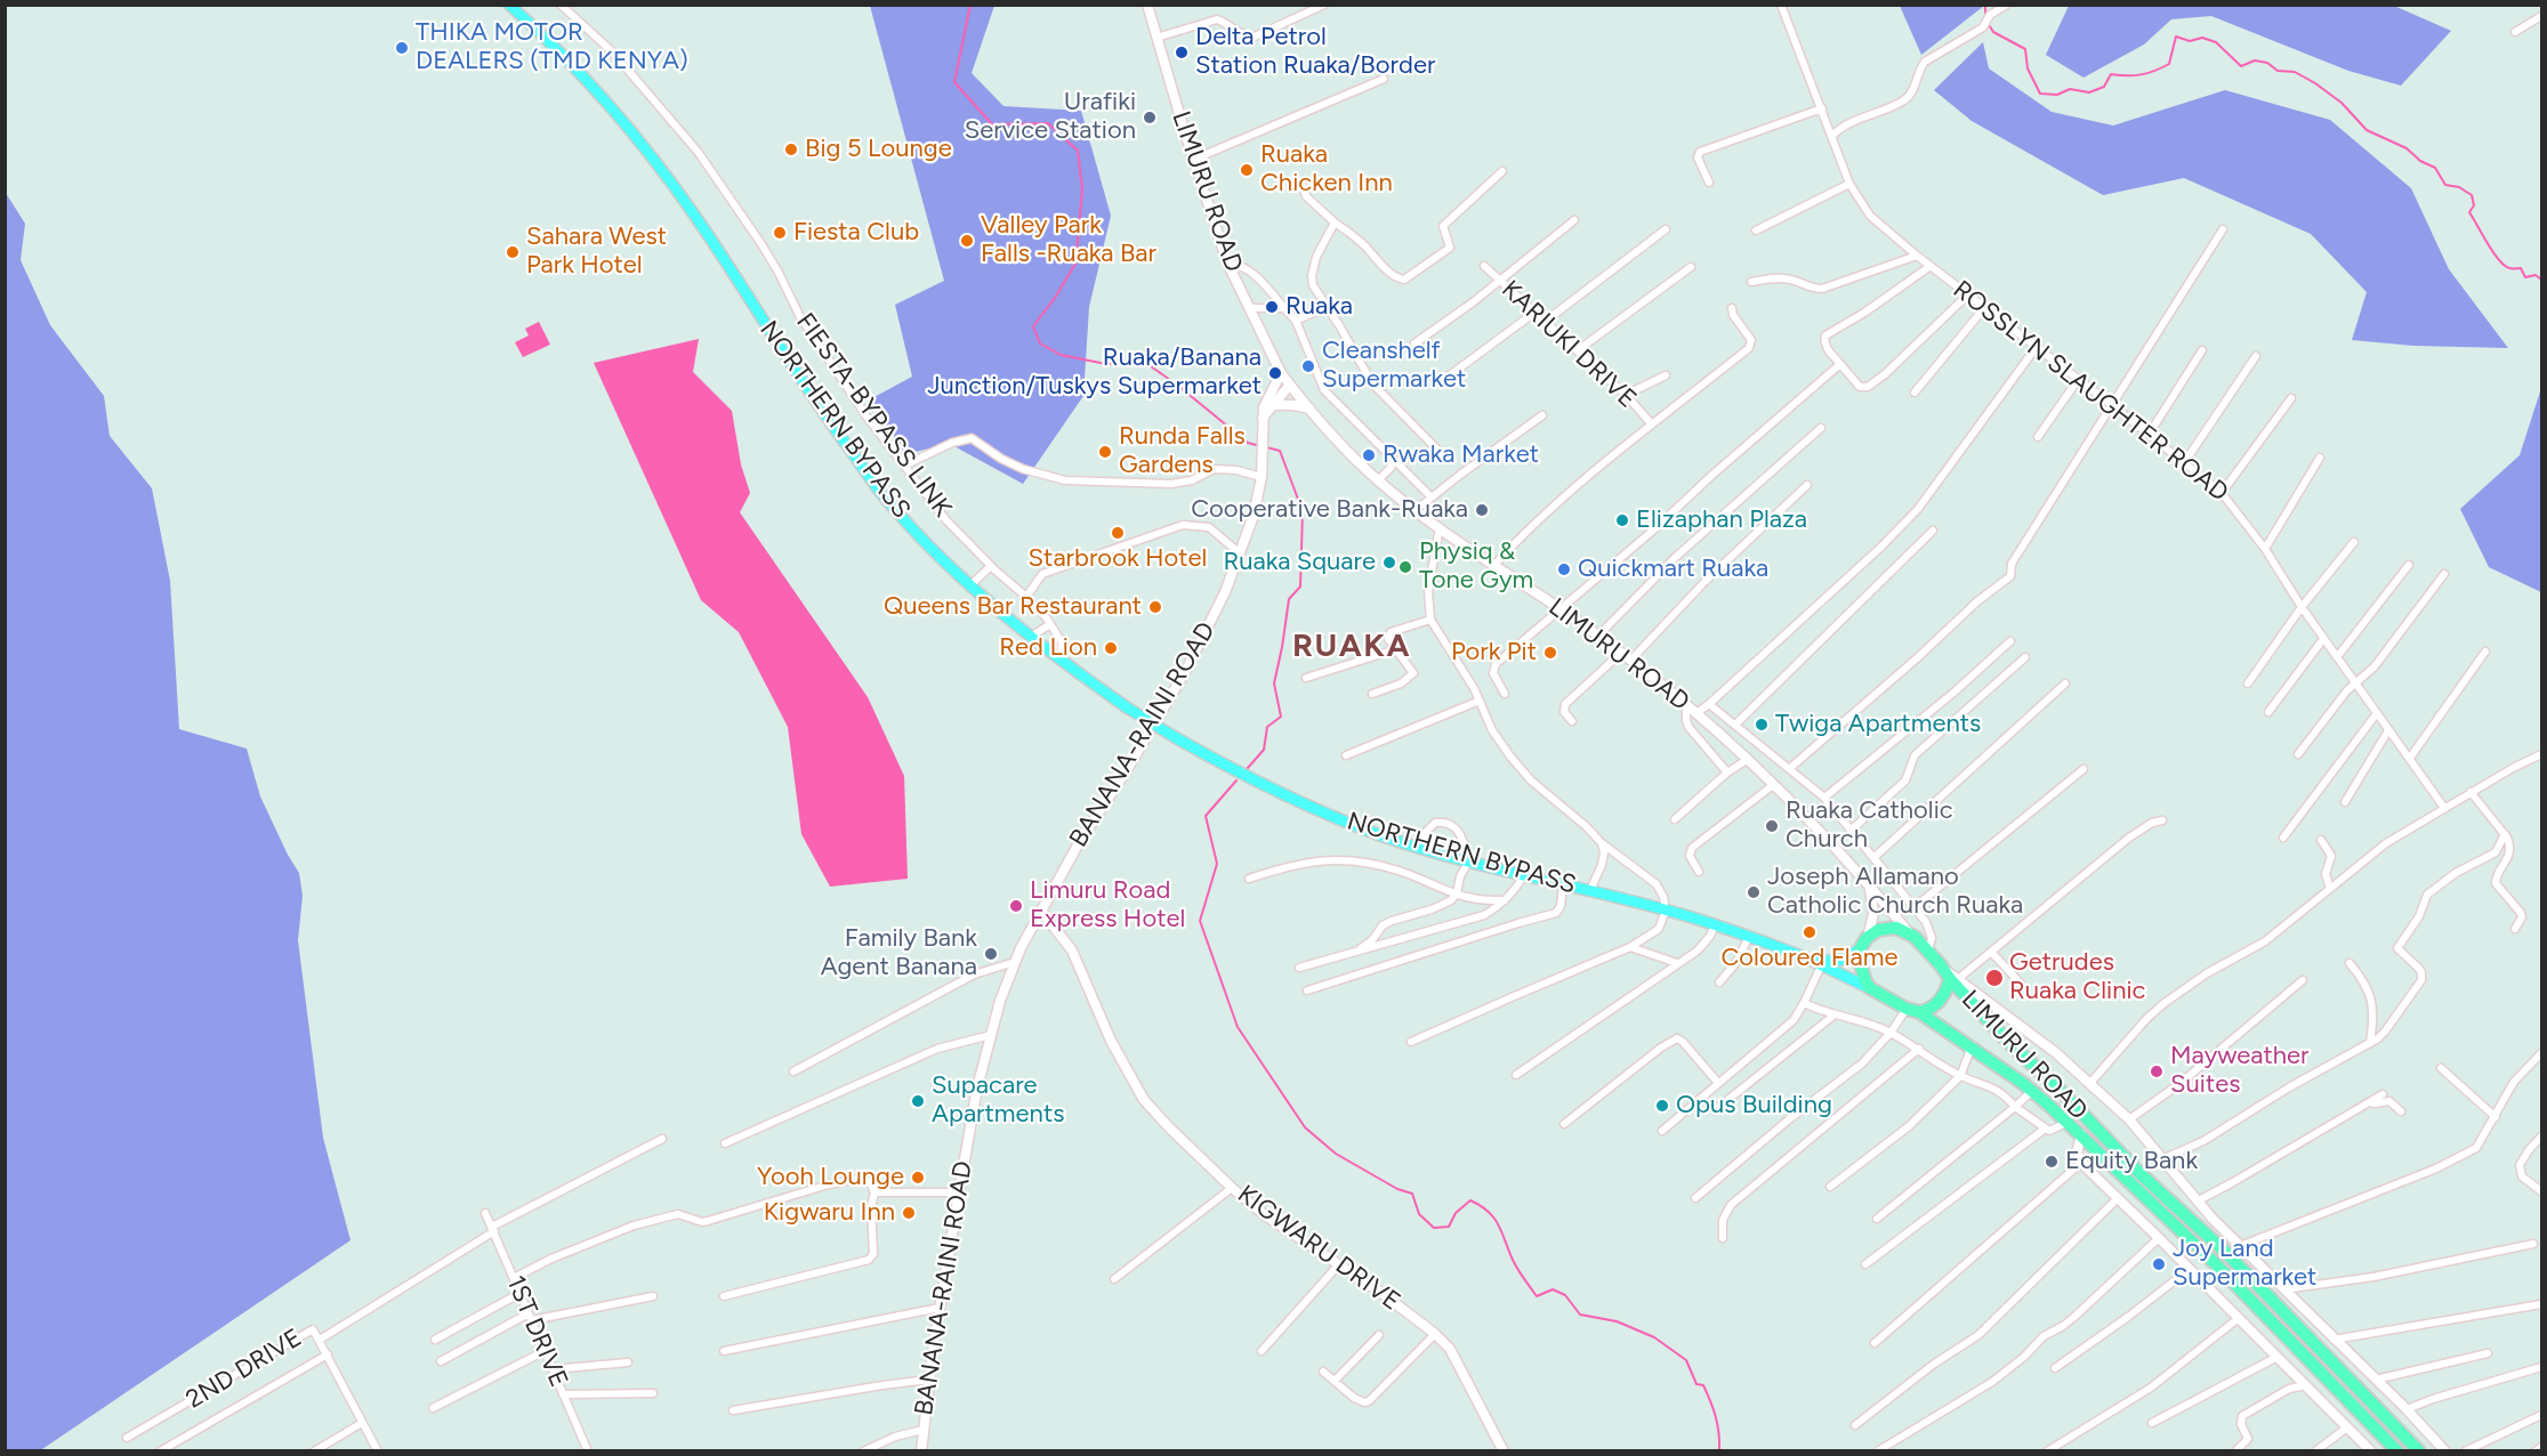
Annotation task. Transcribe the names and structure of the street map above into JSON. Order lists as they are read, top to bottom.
{
  "streets": {
    "highway": ["LIMURU ROAD", "NORTHERN BYPASS"],
    "main road": ["BANANA-RAINI ROAD", "KIGWARU DRIVE"],
    "street": [
      "KARIUKI DRIVE",
      "ROSSLYN SLAUGHTER ROAD",
      "FIESTA-BYPASS LINK",
      "1ST DRIVE",
      "2ND DRIVE"
    ]
  },
  "crossings": [
    ["LIMURU ROAD", "KARIUKI DRIVE"],
    ["LIMURU ROAD", "NORTHERN BYPASS"],
    ["FIESTA-BYPASS LINK", "NORTHERN BYPASS"],
    ["BANANA-RAINI ROAD", "KIGWARU DRIVE"]
  ],
  "districts": ["RUAKA"],
  "places": [
    "THIKA MOTOR DEALERS (TMD KENYA)",
    "Delta Petrol Station Ruaka/Border",
    "Urafiki Service Station",
    "Big 5 Lounge",
    "Ruaka Chicken Inn",
    "Fiesta Club",
    "Valley Park Falls -Ruaka Bar",
    "Sahara West Park Hotel",
    "Ruaka",
    "Cleanshelf Supermarket",
    "Ruaka/Banana Junction/Tuskys Supermarket",
    "Runda Falls Gardens",
    "Rwaka Market",
    "Cooperative Bank-Ruaka",
    "Elizaphan Plaza",
    "Starbrook Hotel",
    "Ruaka Square",
    "Physiq & Tone Gym",
    "Quickmart Ruaka",
    "Queens Bar Restaurant",
    "Red Lion",
    "Pork Pit",
    "Twiga Apartments",
    "Ruaka Catholic Church",
    "Joseph Allamano Catholic Church Ruaka",
    "Limuru Road Express Hotel",
    "Coloured Flame",
    "Family Bank Agent Banana",
    "Getrudes Ruaka Clinic",
    "Mayweather Suites",
    "Supacare Apartments",
    "Opus Building",
    "Equity Bank",
    "Yooh Lounge",
    "Kigwaru Inn",
    "Joy Land Supermarket"
  ]
}
